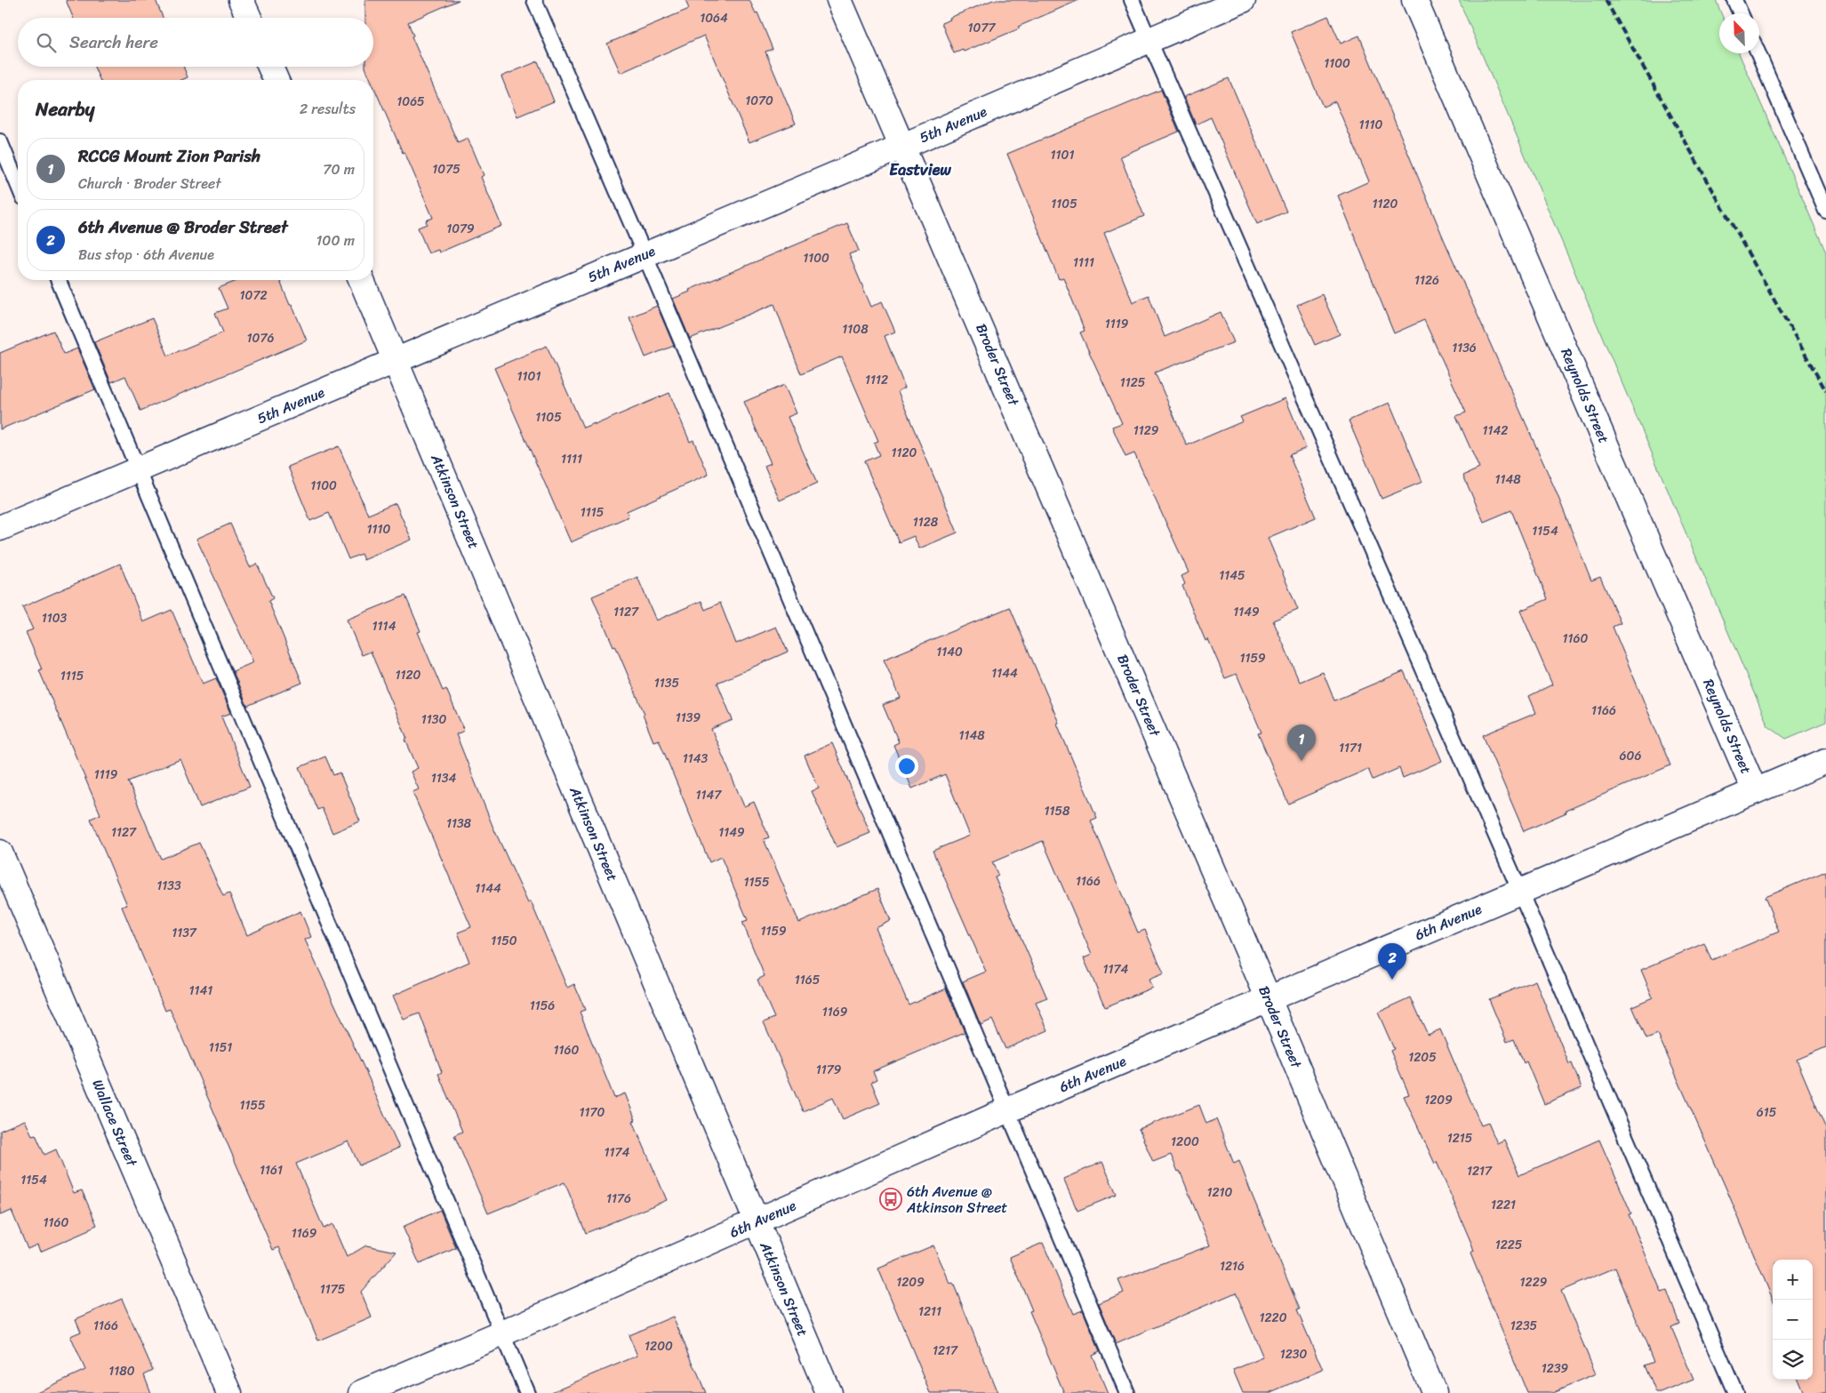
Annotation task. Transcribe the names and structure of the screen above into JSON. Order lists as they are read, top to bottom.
{
  "streets": {
    "street": [
      "5th Avenue",
      "Broder Street",
      "Reynolds Street",
      "Atkinson Street",
      "6th Avenue",
      "Wallace Street"
    ]
  },
  "crossings": [
    ["5th Avenue", "Broder Street"],
    ["5th Avenue", "Atkinson Street"],
    ["Broder Street", "6th Avenue"],
    ["Reynolds Street", "6th Avenue"],
    ["Atkinson Street", "6th Avenue"]
  ],
  "districts": ["Eastview"],
  "places": {
    "bus stop": ["6th Avenue @ Atkinson Street"]
  },
  "house_numbers": [
    "1064",
    "1077",
    "1100",
    "1070",
    "1065",
    "1110",
    "1101",
    "1075",
    "1105",
    "1120",
    "1079",
    "1100",
    "1111",
    "1126",
    "1072",
    "1119",
    "1108",
    "1076",
    "1136",
    "1101",
    "1112",
    "1125",
    "1105",
    "1129",
    "1142",
    "1120",
    "1111",
    "1148",
    "1100",
    "1115",
    "1128",
    "1110",
    "1154",
    "1145",
    "1127",
    "1149",
    "1103",
    "1114",
    "1160",
    "1140",
    "1159",
    "1144",
    "1120",
    "1115",
    "1135",
    "1166",
    "1139",
    "1130",
    "1148",
    "1171",
    "606",
    "1143",
    "1119",
    "1134",
    "1147",
    "1158",
    "1138",
    "1127",
    "1149",
    "1166",
    "1155",
    "1133",
    "1144",
    "1159",
    "1137",
    "1150",
    "1174",
    "1165",
    "1141",
    "1156",
    "1169",
    "1151",
    "1160",
    "1205",
    "1179",
    "1209",
    "1155",
    "1170",
    "615",
    "1215",
    "1200",
    "1174",
    "1161",
    "1217",
    "1154",
    "1210",
    "1176",
    "1221",
    "1160",
    "1169",
    "1225",
    "1216",
    "1209",
    "1229",
    "1175",
    "1211",
    "1220",
    "1166",
    "1235",
    "1200",
    "1217",
    "1230",
    "1239",
    "1180"
  ],
  "north": "top left",
  "page": {
    "search": "Search here",
    "heading": ["Nearby", "2 results"],
    "list": [
      {
        "mark": "1",
        "name": "RCCG Mount Zion Parish",
        "note": "Church · Broder Street",
        "value": "70 m"
      },
      {
        "mark": "2",
        "name": "6th Avenue @ Broder Street",
        "note": "Bus stop · 6th Avenue",
        "value": "100 m"
      }
    ],
    "pins": ["1", "2"],
    "map_buttons": ["+", "−"]
  }
}
